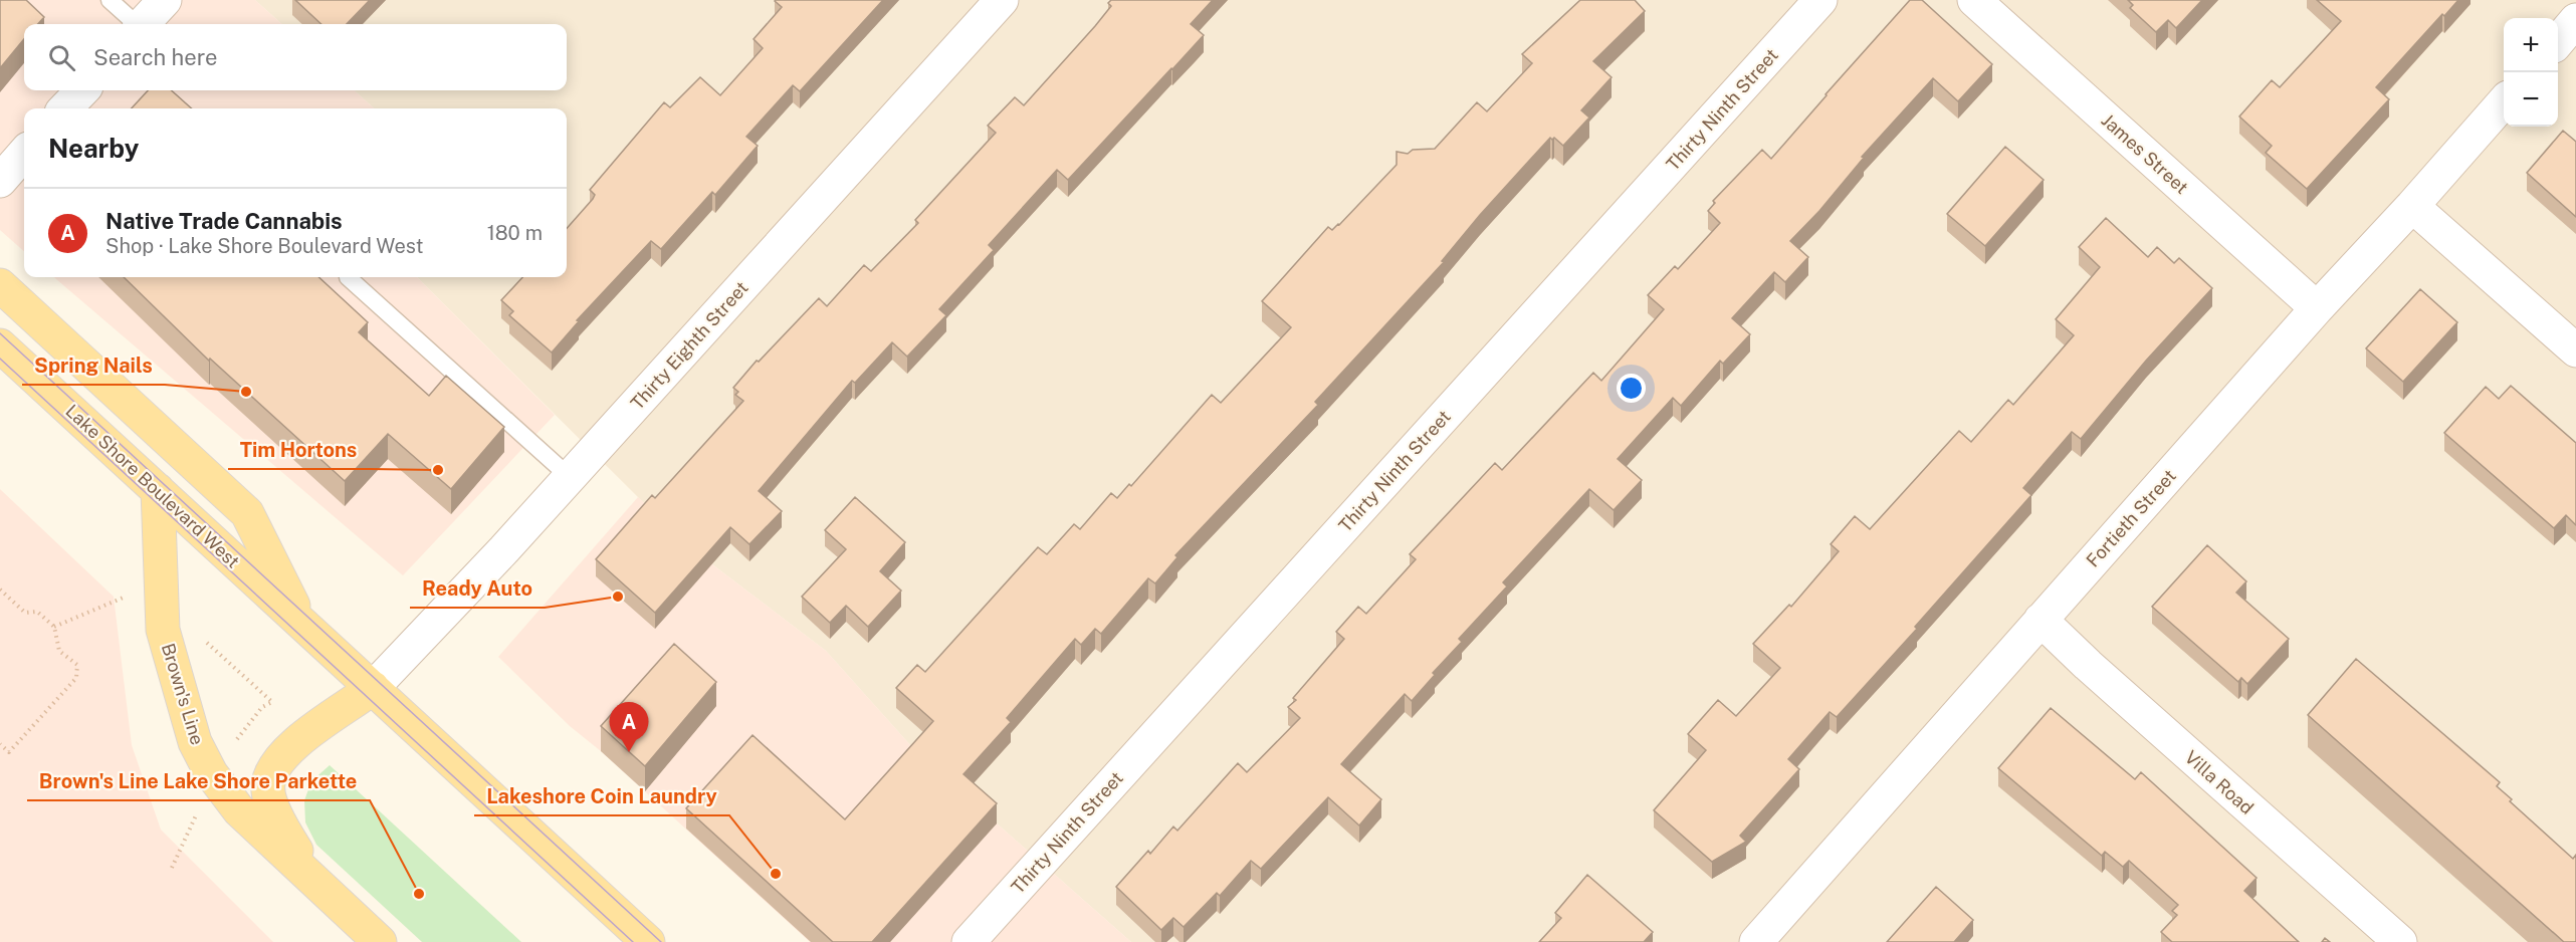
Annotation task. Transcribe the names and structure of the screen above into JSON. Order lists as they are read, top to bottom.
{
  "streets": {
    "main road": ["Lake Shore Boulevard West", "Brown's Line"],
    "street": [
      "Thirty Ninth Street",
      "James Street",
      "Thirty Eighth Street",
      "Fortieth Street",
      "Villa Road"
    ]
  },
  "crossings": [
    ["James Street", "Fortieth Street"],
    ["Thirty Eighth Street", "Lake Shore Boulevard West"],
    ["Thirty Eighth Street", "Brown's Line"],
    ["Lake Shore Boulevard West", "Brown's Line"],
    ["Fortieth Street", "Villa Road"]
  ],
  "places": [
    "Spring Nails",
    "Tim Hortons",
    "Ready Auto",
    "Lakeshore Coin Laundry",
    "Brown's Line Lake Shore Parkette"
  ],
  "page": {
    "map_buttons": ["+", "−"],
    "search": "Search here",
    "heading": "Nearby",
    "list": [
      {
        "mark": "A",
        "name": "Native Trade Cannabis",
        "note": "Shop · Lake Shore Boulevard West",
        "value": "180 m"
      }
    ],
    "pins": "A"
  }
}
